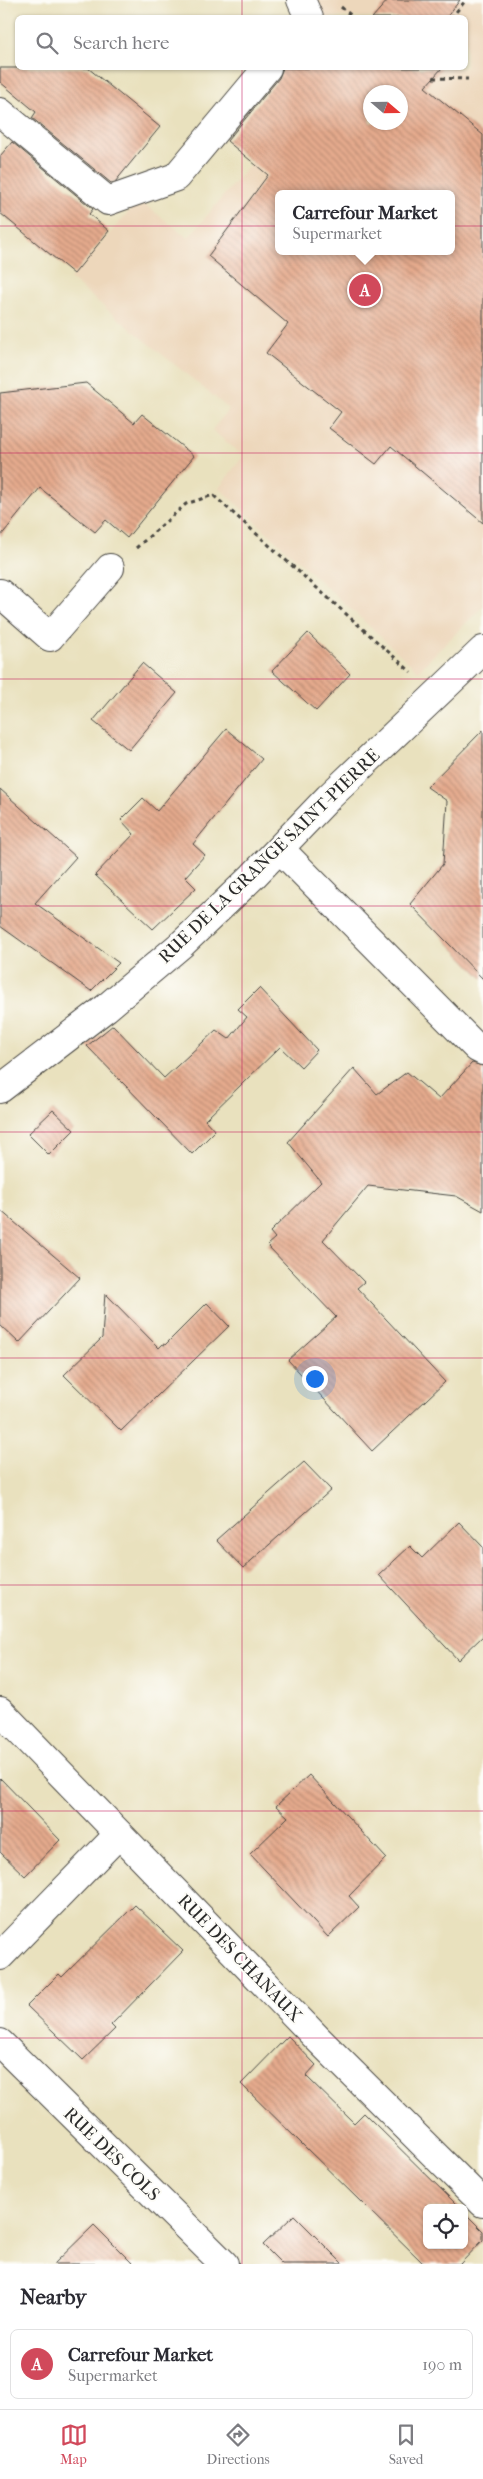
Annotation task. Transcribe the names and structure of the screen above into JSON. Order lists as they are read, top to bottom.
{
  "streets": {
    "street": ["RUE DE LA GRANGE SAINT-PIERRE", "RUE DES CHANAUX", "RUE DES COLS"]
  },
  "north": "right",
  "page": {
    "search": "Search here",
    "popup": ["Carrefour Market", "Supermarket"],
    "pins": "A",
    "heading": "Nearby",
    "list": [
      {
        "mark": "A",
        "name": "Carrefour Market",
        "note": "Supermarket",
        "value": "190 m"
      }
    ],
    "nav": ["Map", "Directions", "Saved"]
  }
}
